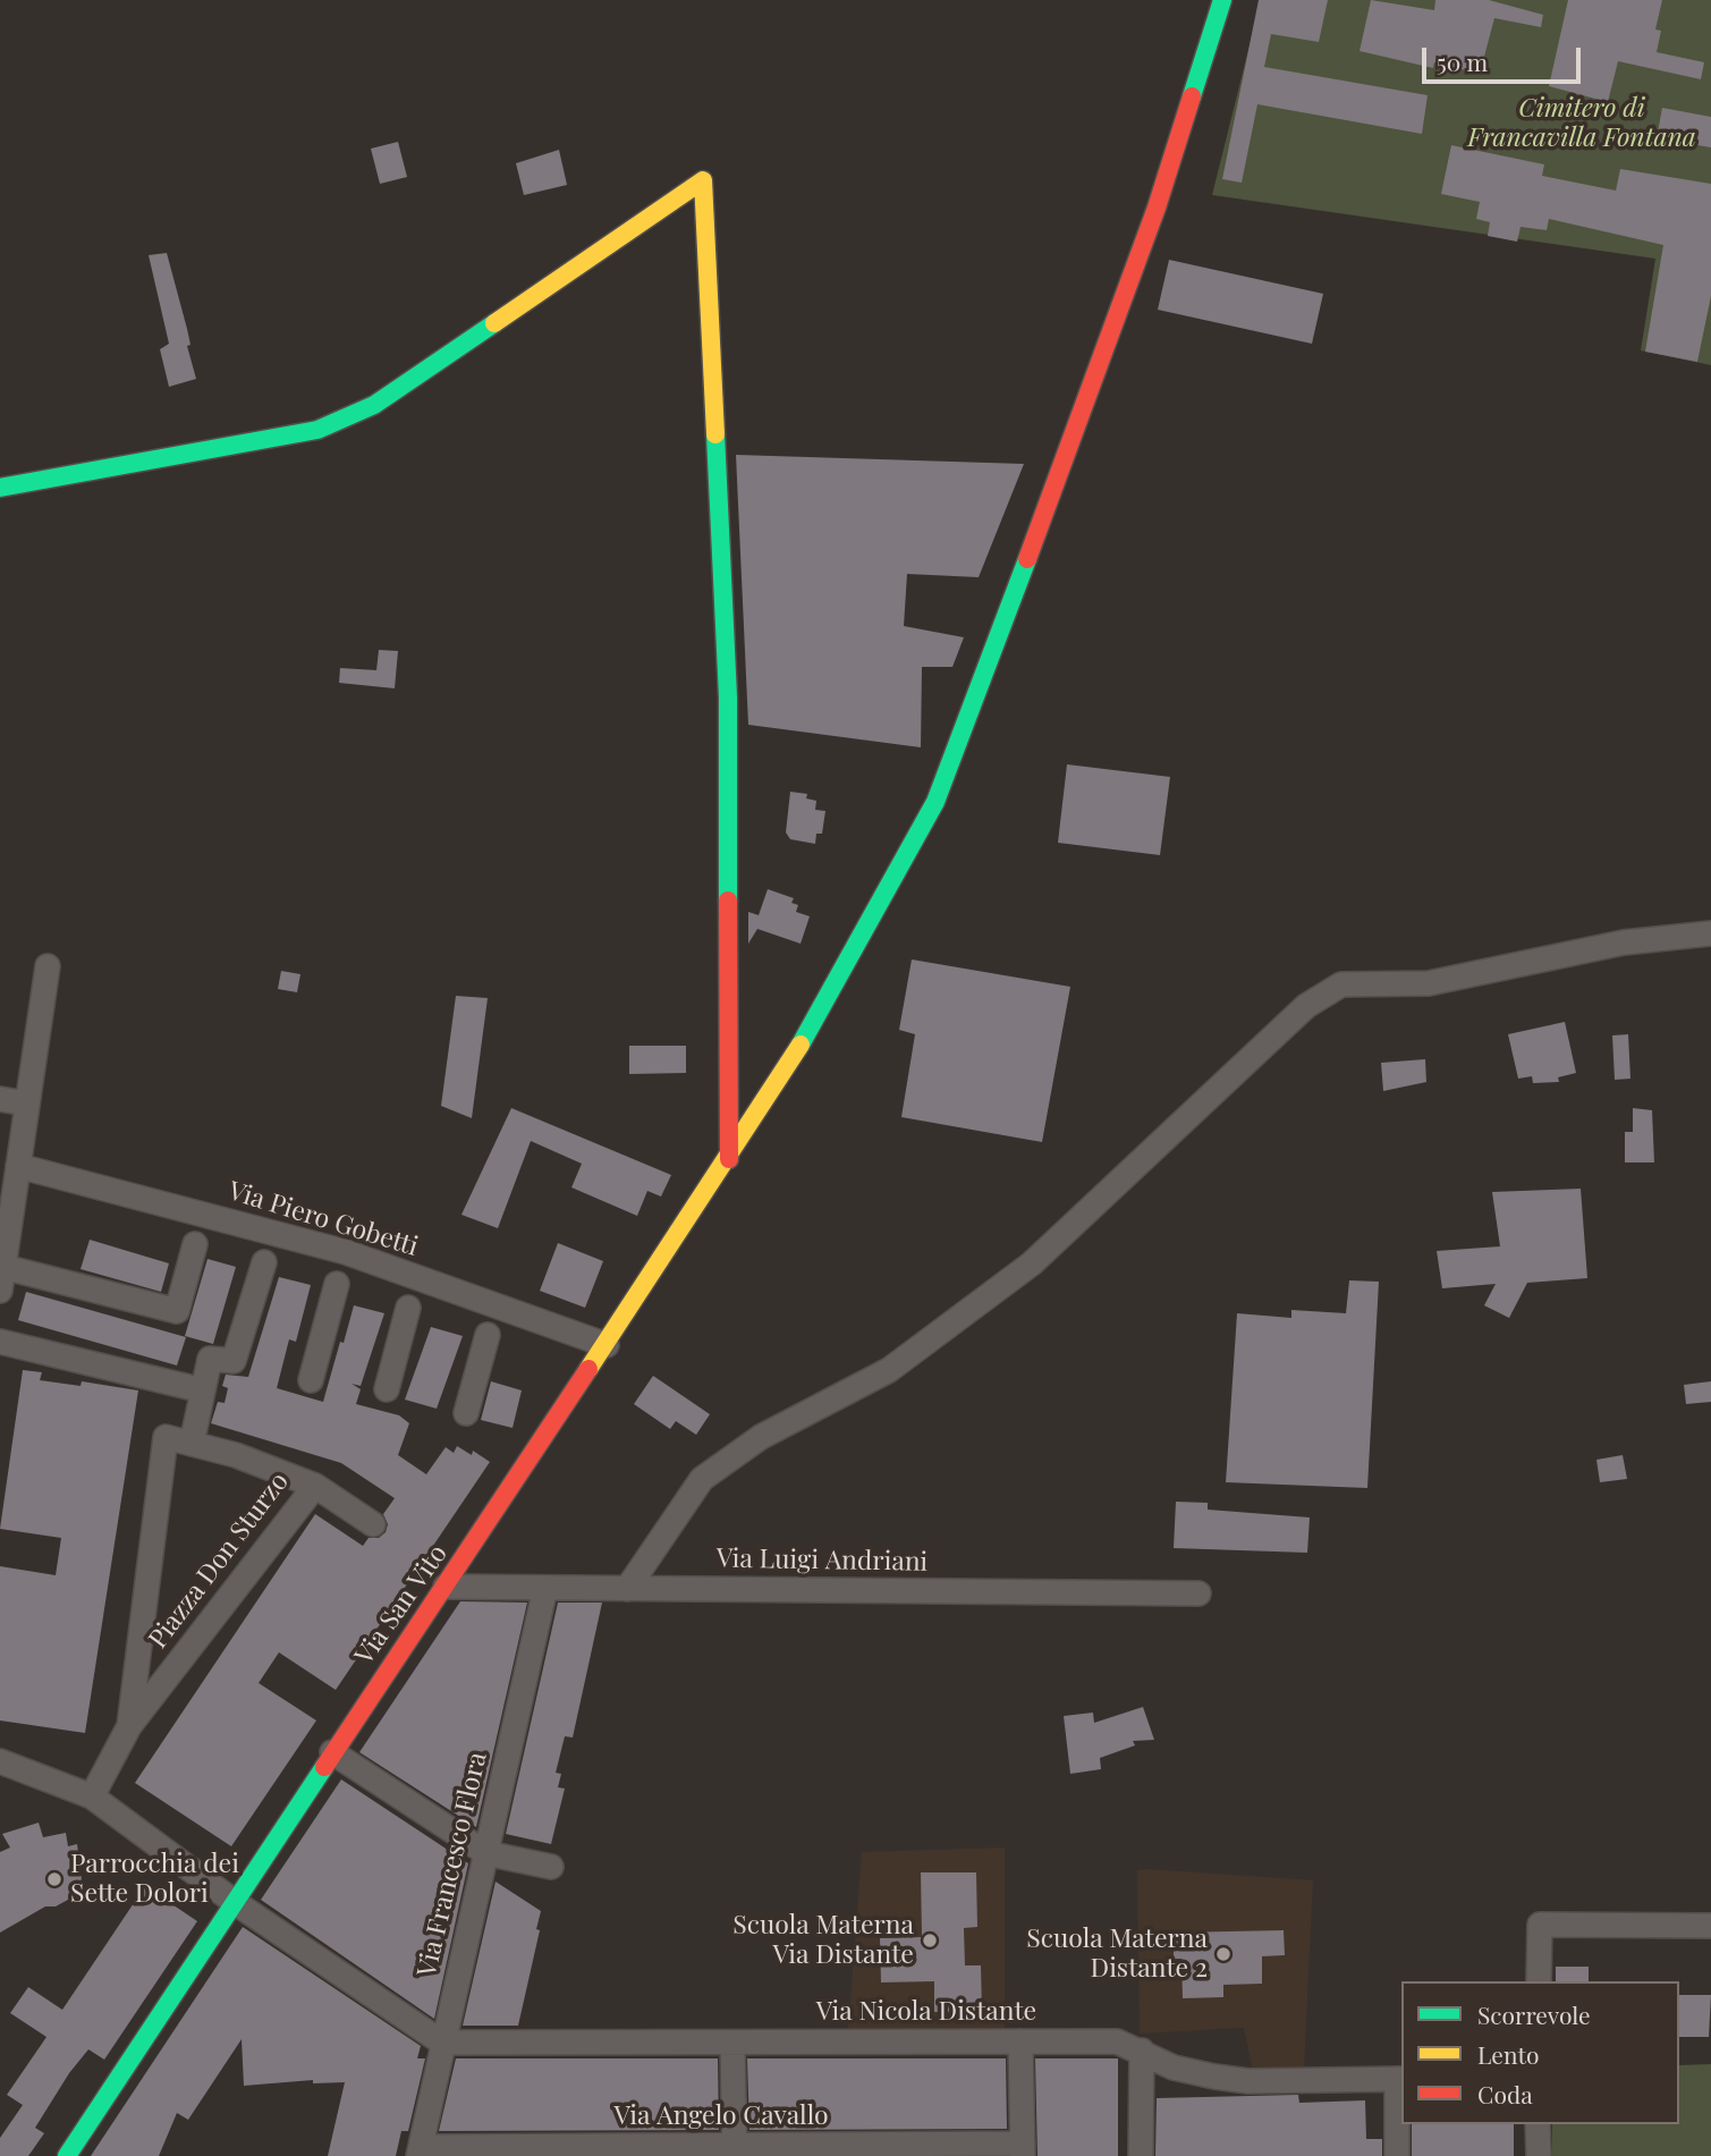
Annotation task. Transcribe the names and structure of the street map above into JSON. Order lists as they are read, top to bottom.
{
  "streets": {
    "street": [
      "Via Piero Gobetti",
      "Piazza Don Sturzo",
      "Via Luigi Andriani",
      "Via San Vito",
      "Via Francesco Flora",
      "Via Nicola Distante",
      "Via Angelo Cavallo"
    ]
  },
  "crossings": [
    ["Via Piero Gobetti", "Via San Vito"],
    ["Via Luigi Andriani", "Via San Vito"],
    ["Via Luigi Andriani", "Via Francesco Flora"],
    ["Via Francesco Flora", "Via Nicola Distante"],
    ["Via Francesco Flora", "Via Angelo Cavallo"]
  ],
  "parks": ["Cimitero di Francavilla Fontana"],
  "places": ["Parrocchia dei Sette Dolori", "Scuola Materna Via Distante", "Scuola Materna Distante 2"],
  "legend": ["Scorrevole", "Lento", "Coda"],
  "scale_bar": "50 m"
}
